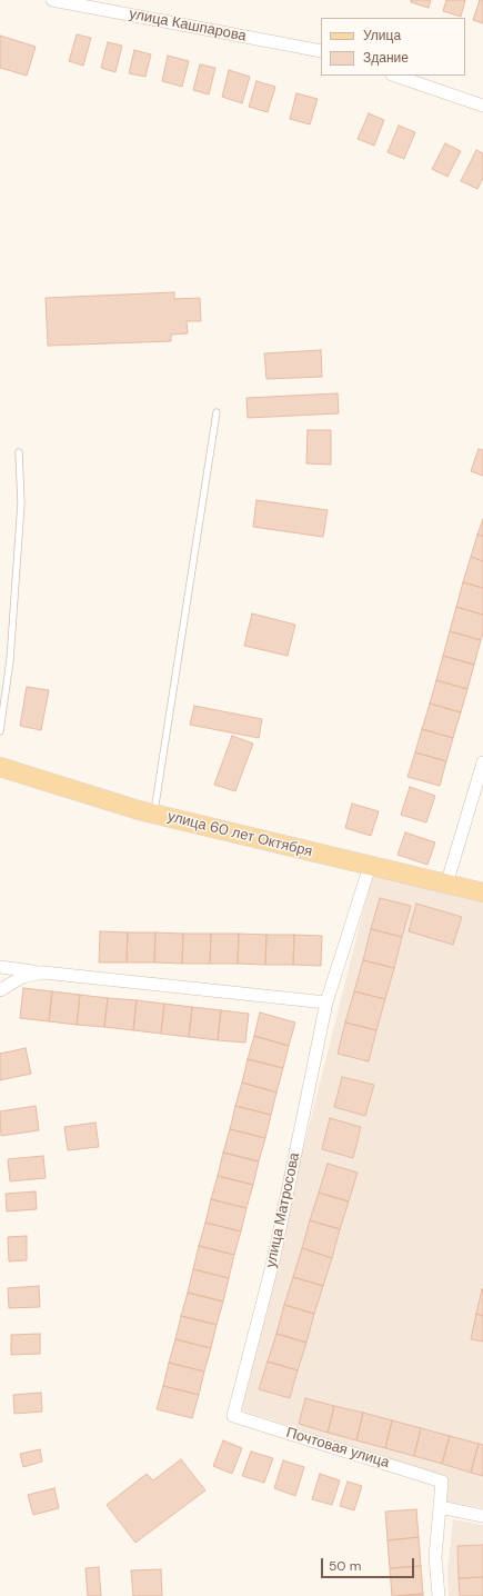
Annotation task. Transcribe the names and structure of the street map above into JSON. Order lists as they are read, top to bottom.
{
  "streets": {
    "main road": ["улица 60 лет Октября"],
    "street": ["улица Кашпарова", "улица Матросова", "Почтовая улица"]
  },
  "crossings": [
    ["улица 60 лет Октября", "улица Матросова"],
    ["улица Матросова", "Почтовая улица"]
  ],
  "legend": ["Улица", "Здание"],
  "scale_bar": "50 m"
}
